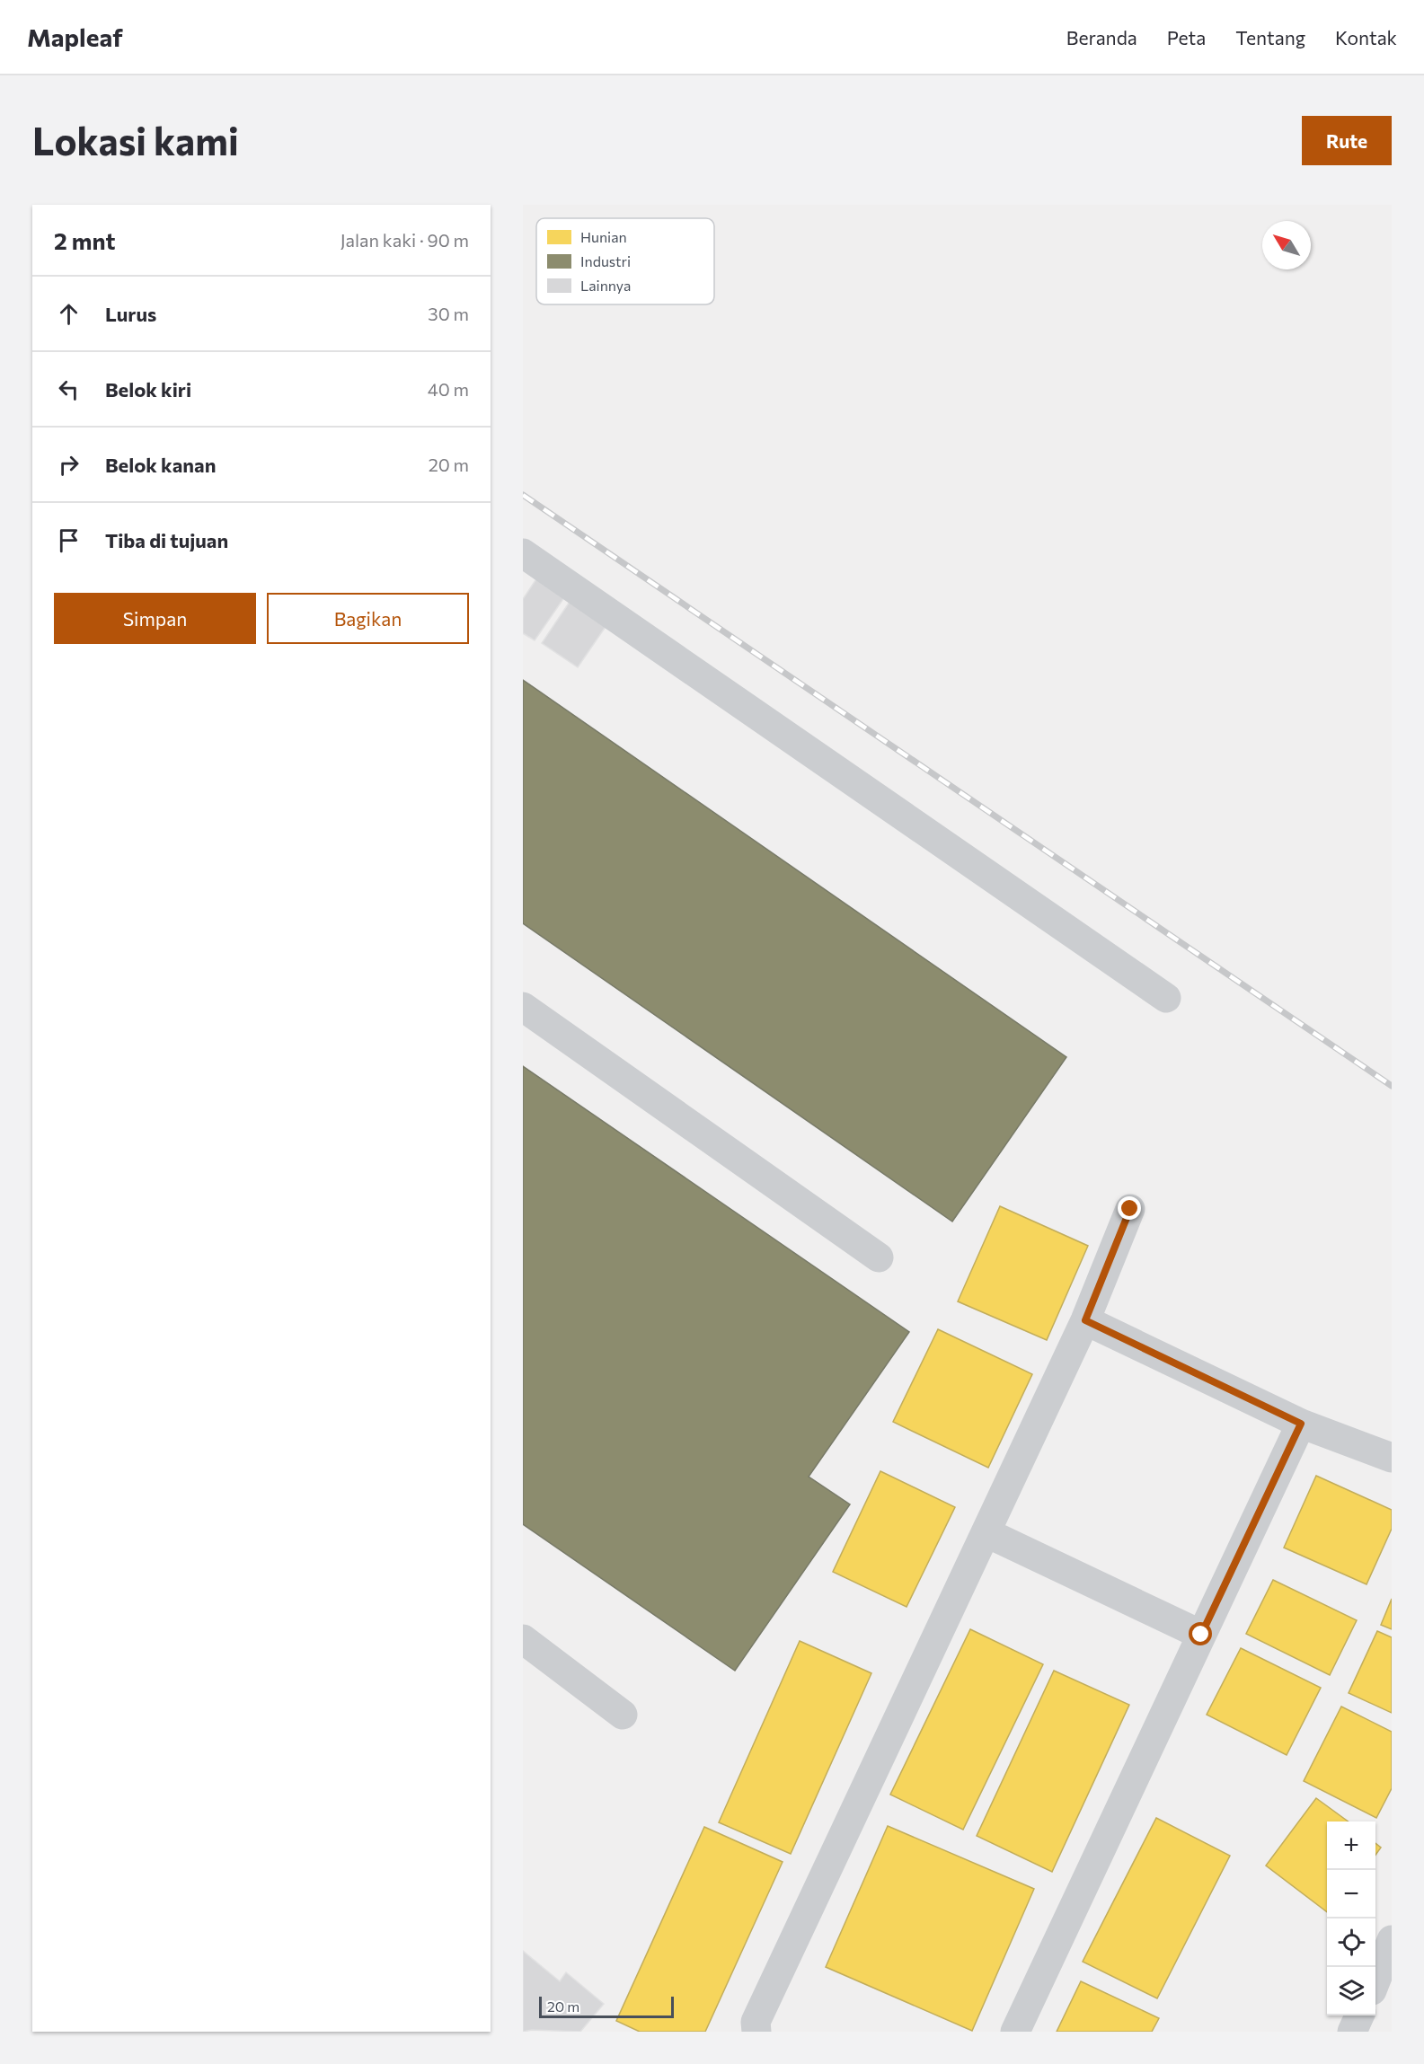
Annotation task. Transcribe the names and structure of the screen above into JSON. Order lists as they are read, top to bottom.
{
  "legend": ["Hunian", "Industri", "Lainnya"],
  "scale_bar": "20 m",
  "north": "top left",
  "page": {
    "header": "Mapleaf",
    "nav": [
      "Beranda",
      "Peta",
      "Tentang",
      "Kontak"
    ],
    "buttons": [
      "Rute",
      ["Simpan", "Bagikan"]
    ],
    "title": "Lokasi kami",
    "heading": ["2 mnt", "Jalan kaki · 90 m"],
    "list": [
      ["Lurus", "30 m"],
      ["Belok kiri", "40 m"],
      ["Belok kanan", "20 m"],
      "Tiba di tujuan"
    ],
    "map_buttons": ["+", "−"],
    "scale": "20 m"
  }
}
